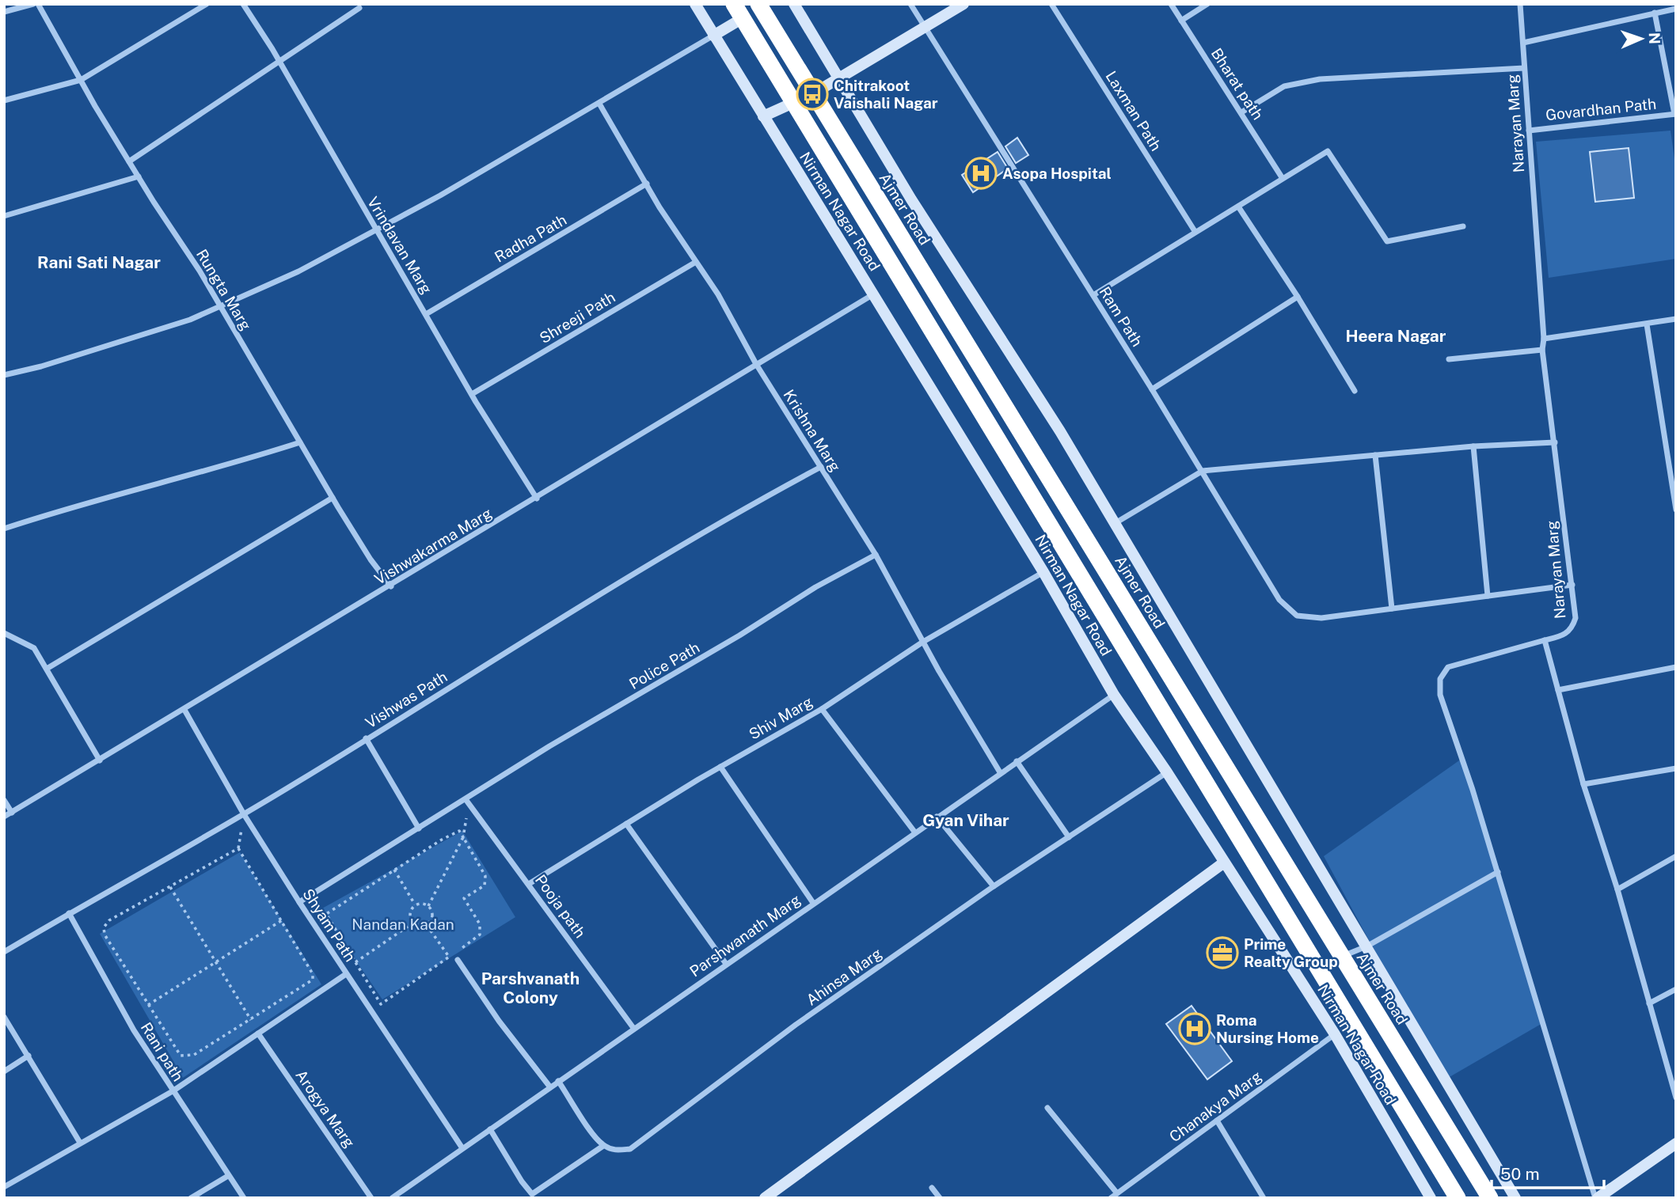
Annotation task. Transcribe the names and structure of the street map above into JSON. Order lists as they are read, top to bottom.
{
  "streets": {
    "highway": ["Ajmer Road"],
    "street": [
      "Bharat path",
      "Govardhan Path",
      "Laxman Path",
      "Narayan Marg",
      "Nirman Nagar Road",
      "Radha Path",
      "Vrindavan Marg",
      "Rungta Marg",
      "Ram Path",
      "Shreeji Path",
      "Krishna Marg",
      "Vishwakarma Marg",
      "Police Path",
      "Vishwas Path",
      "Shiv Marg",
      "Pooja path",
      "Shyam Path",
      "Parshwanath Marg",
      "Ahinsa Marg",
      "Rani path",
      "Chanakya Marg",
      "Arogya Marg"
    ]
  },
  "crossings": [
    ["Govardhan Path", "Narayan Marg"],
    ["Nirman Nagar Road", "Vishwakarma Marg"],
    ["Nirman Nagar Road", "Shiv Marg"],
    ["Nirman Nagar Road", "Parshwanath Marg"],
    ["Nirman Nagar Road", "Ahinsa Marg"],
    ["Nirman Nagar Road", "Chanakya Marg"],
    ["Radha Path", "Vrindavan Marg"],
    ["Radha Path", "Krishna Marg"],
    ["Vrindavan Marg", "Shreeji Path"],
    ["Vrindavan Marg", "Vishwakarma Marg"],
    ["Rungta Marg", "Vishwakarma Marg"],
    ["Shreeji Path", "Krishna Marg"],
    ["Krishna Marg", "Vishwakarma Marg"],
    ["Krishna Marg", "Police Path"],
    ["Krishna Marg", "Vishwas Path"],
    ["Krishna Marg", "Shiv Marg"],
    ["Krishna Marg", "Parshwanath Marg"],
    ["Vishwakarma Marg", "Shyam Path"],
    ["Police Path", "Pooja path"],
    ["Police Path", "Shyam Path"],
    ["Vishwas Path", "Shyam Path"],
    ["Vishwas Path", "Rani path"],
    ["Shiv Marg", "Pooja path"],
    ["Pooja path", "Parshwanath Marg"],
    ["Shyam Path", "Parshwanath Marg"]
  ],
  "districts": [
    "Rani Sati Nagar",
    "Heera Nagar",
    "Gyan Vihar",
    "Parshvanath Colony"
  ],
  "parks": ["Nandan Kadan"],
  "places": {
    "bus stop": ["Chitrakoot Vaishali Nagar"],
    "hospital": ["Asopa Hospital", "Roma Nursing Home"],
    "office": ["Prime Realty Group"]
  },
  "scale_bar": "50 m",
  "north": "right"
}
